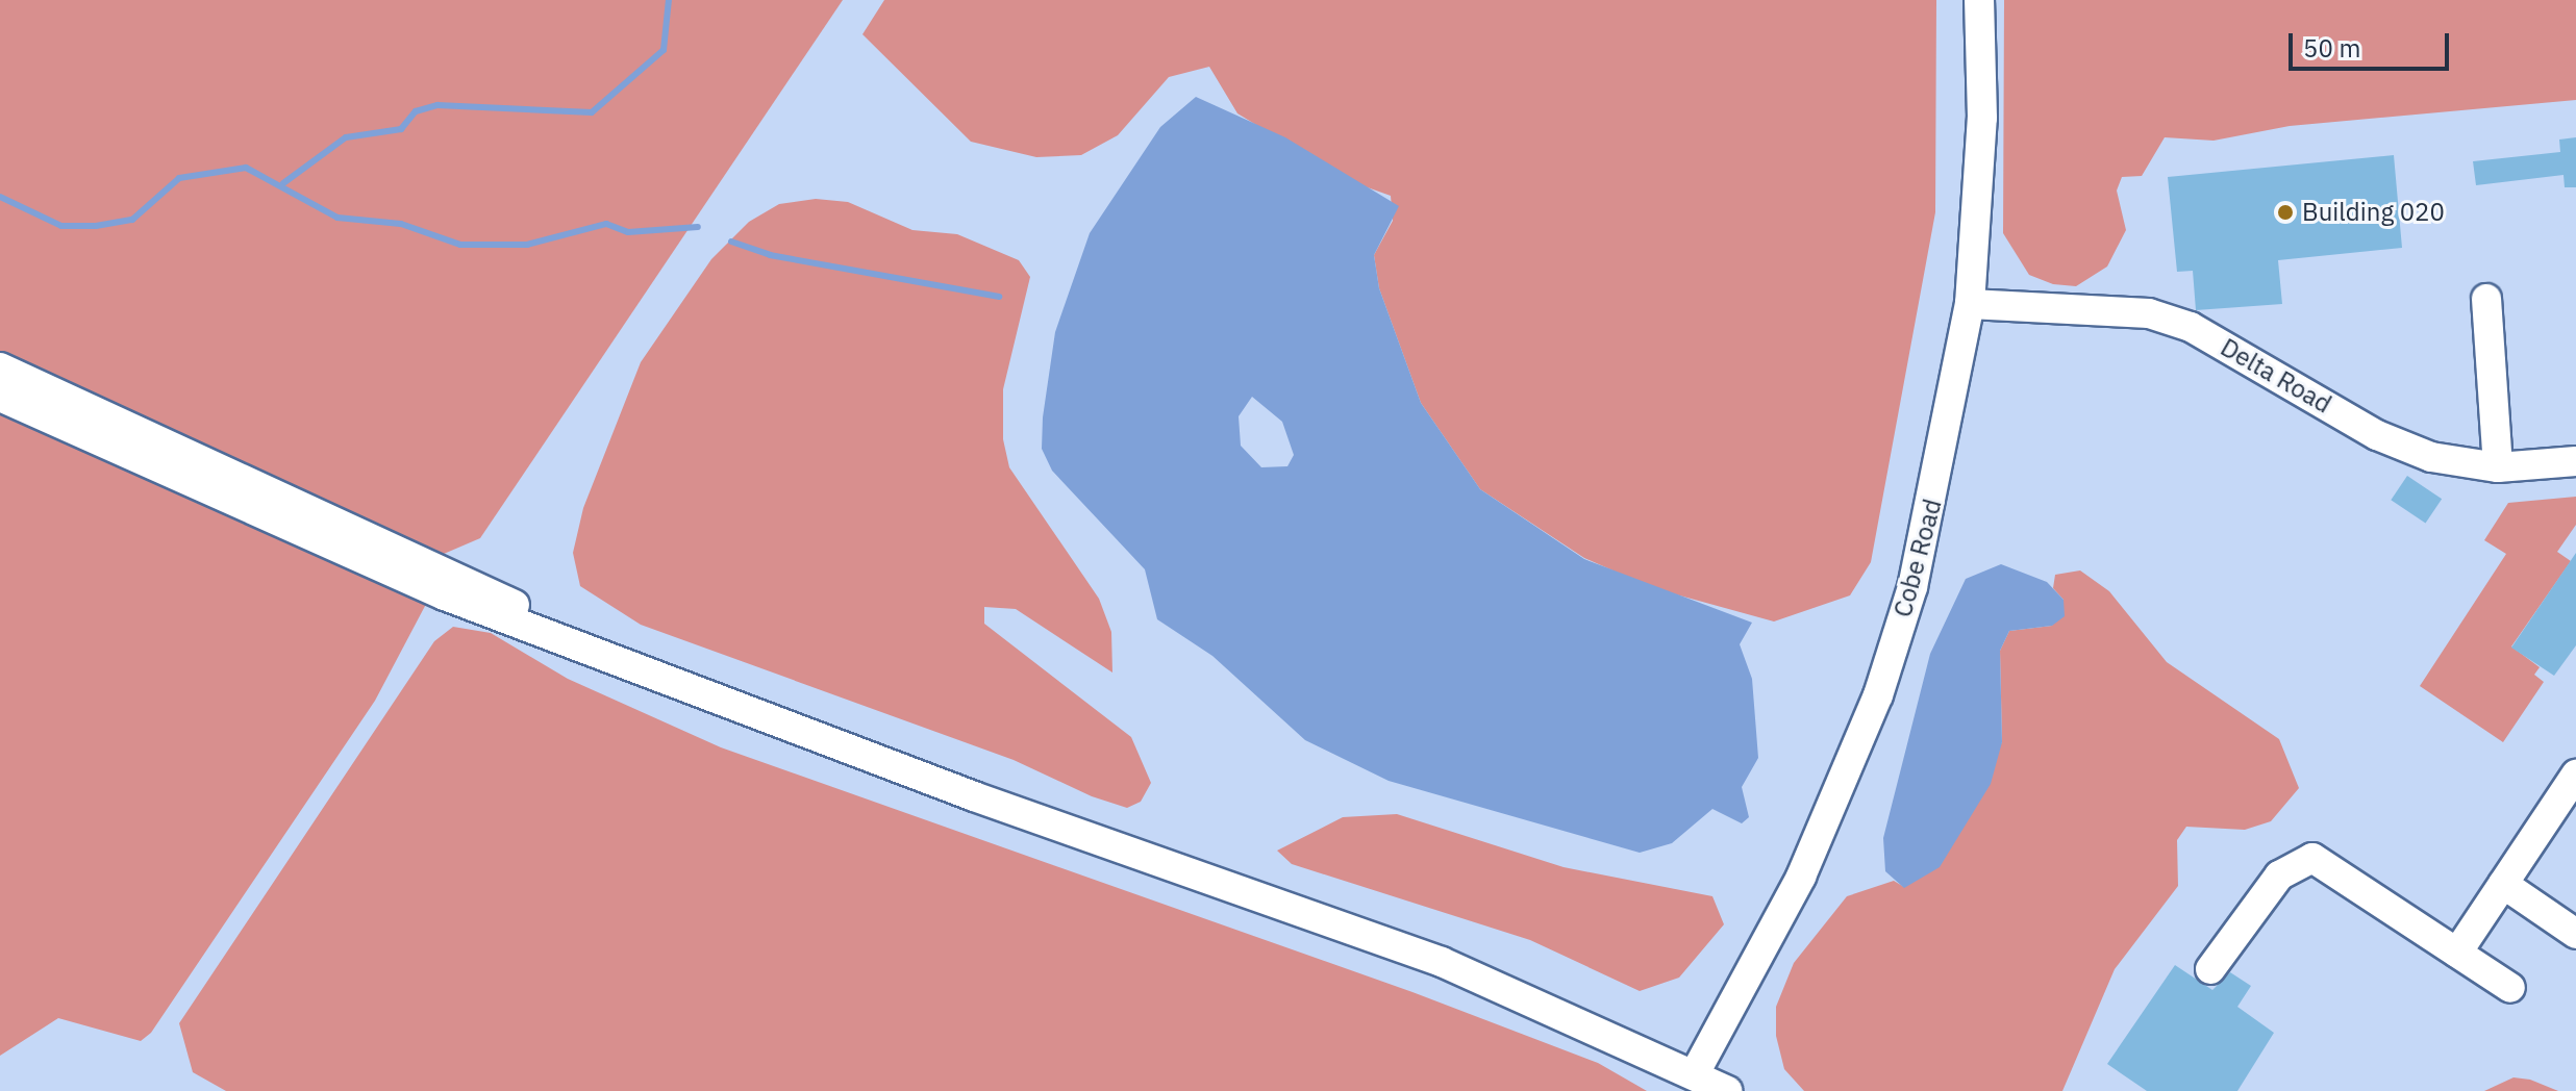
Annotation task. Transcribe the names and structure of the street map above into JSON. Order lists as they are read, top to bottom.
{
  "streets": {
    "street": ["Delta Road", "Cobe Road"]
  },
  "crossings": [
    ["Delta Road", "Cobe Road"]
  ],
  "places": ["Building 020"],
  "scale_bar": "50 m"
}
